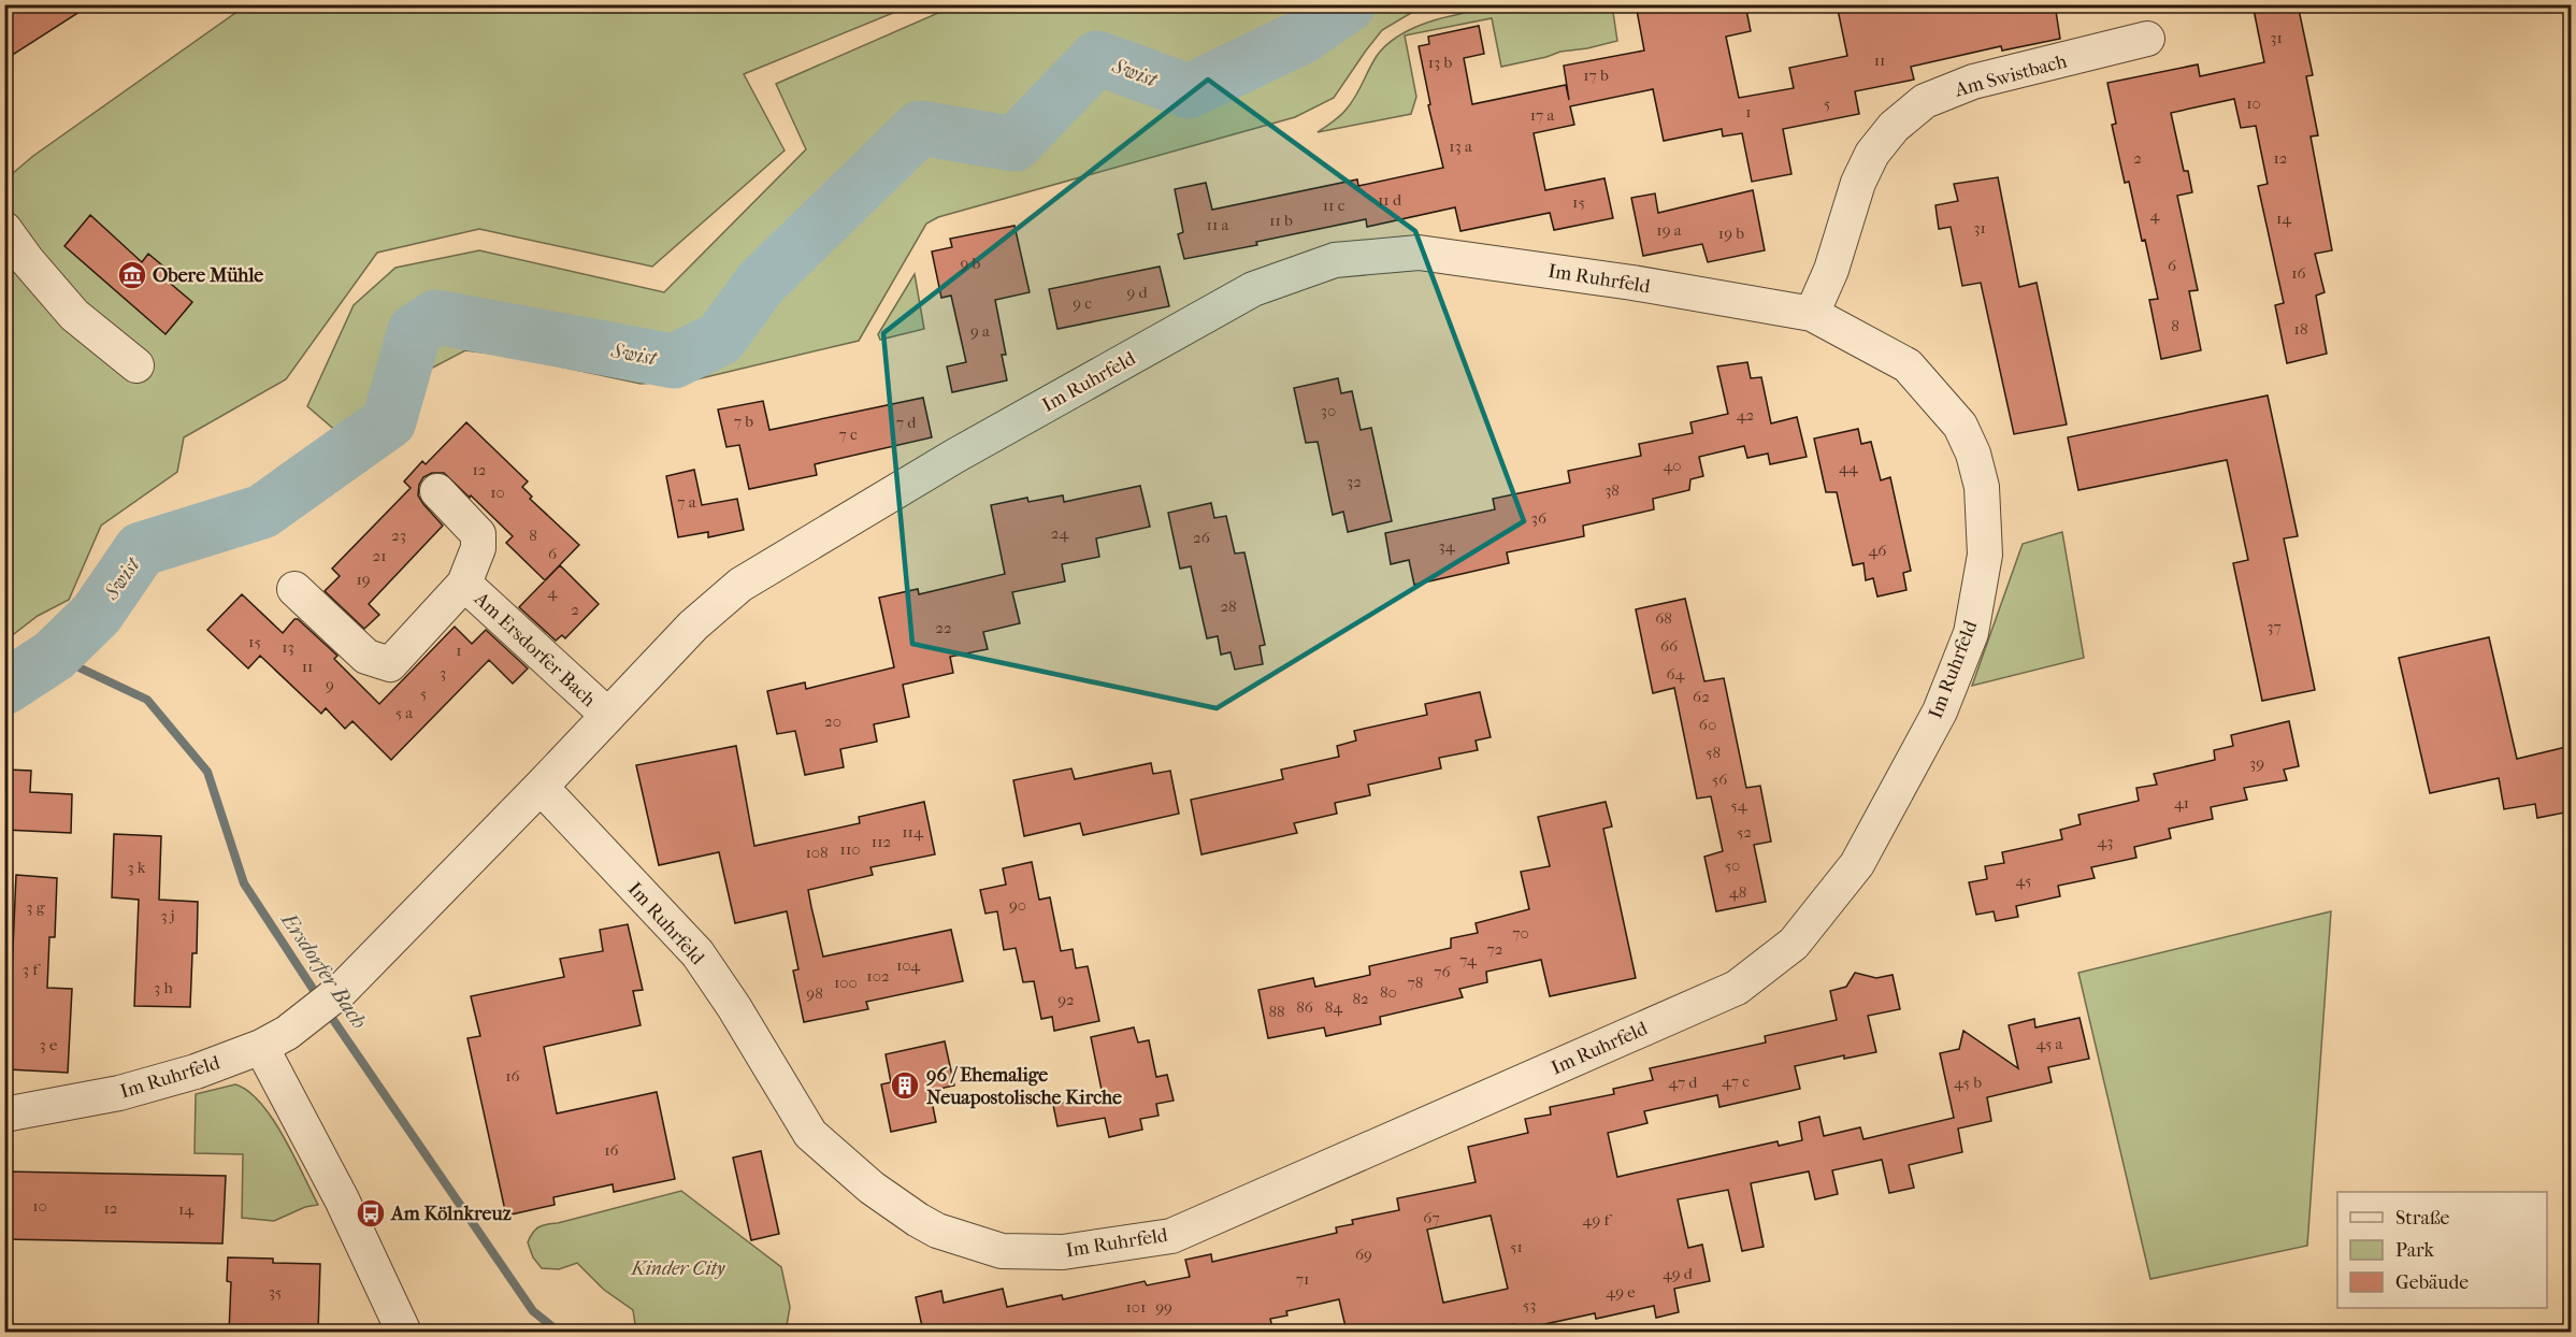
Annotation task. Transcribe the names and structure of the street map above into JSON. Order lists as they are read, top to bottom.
{
  "streets": {
    "street": ["Am Swistbach", "Im Ruhrfeld", "Am Ersdorfer Bach"]
  },
  "crossings": [
    ["Am Swistbach", "Im Ruhrfeld"],
    ["Im Ruhrfeld", "Am Ersdorfer Bach"]
  ],
  "water": ["Swist", "Ersdorfer Bach"],
  "parks": ["Kinder City"],
  "places": {
    "museum": ["Obere Mühle"],
    "building": ["96 / Ehemalige Neuapostolische Kirche"],
    "bus stop": ["Am Kölnkreuz"]
  },
  "house_numbers": [
    "31",
    "11",
    "13 b",
    "17 b",
    "5",
    "10",
    "1",
    "17 a",
    "13 a",
    "2",
    "12",
    "11 d",
    "15",
    "11 c",
    "4",
    "14",
    "11 b",
    "11 a",
    "31",
    "19 a",
    "19 b",
    "9 b",
    "6",
    "16",
    "9 d",
    "9 c",
    "8",
    "18",
    "9 a",
    "30",
    "42",
    "7 b",
    "7 d",
    "7 c",
    "40",
    "44",
    "12",
    "32",
    "38",
    "10",
    "7 a",
    "36",
    "24",
    "23",
    "8",
    "26",
    "34",
    "46",
    "6",
    "21",
    "19",
    "4",
    "28",
    "2",
    "68",
    "37",
    "22",
    "15",
    "66",
    "13",
    "1",
    "11",
    "3",
    "64",
    "9",
    "5",
    "62",
    "5 a",
    "20",
    "60",
    "58",
    "39",
    "56",
    "41",
    "54",
    "114",
    "52",
    "112",
    "43",
    "110",
    "108",
    "50",
    "3 k",
    "45",
    "48",
    "90",
    "3 g",
    "3 j",
    "70",
    "72",
    "74",
    "104",
    "3 f",
    "76",
    "102",
    "100",
    "78",
    "3 h",
    "80",
    "98",
    "82",
    "92",
    "86",
    "84",
    "88",
    "45 a",
    "3 e",
    "16",
    "47 c",
    "47 d",
    "45 b",
    "16",
    "10",
    "12",
    "14",
    "67",
    "49 f",
    "51",
    "69",
    "49 d",
    "71",
    "35",
    "49 e",
    "53",
    "101",
    "99"
  ],
  "legend": ["Straße", "Park", "Gebäude"]
}
